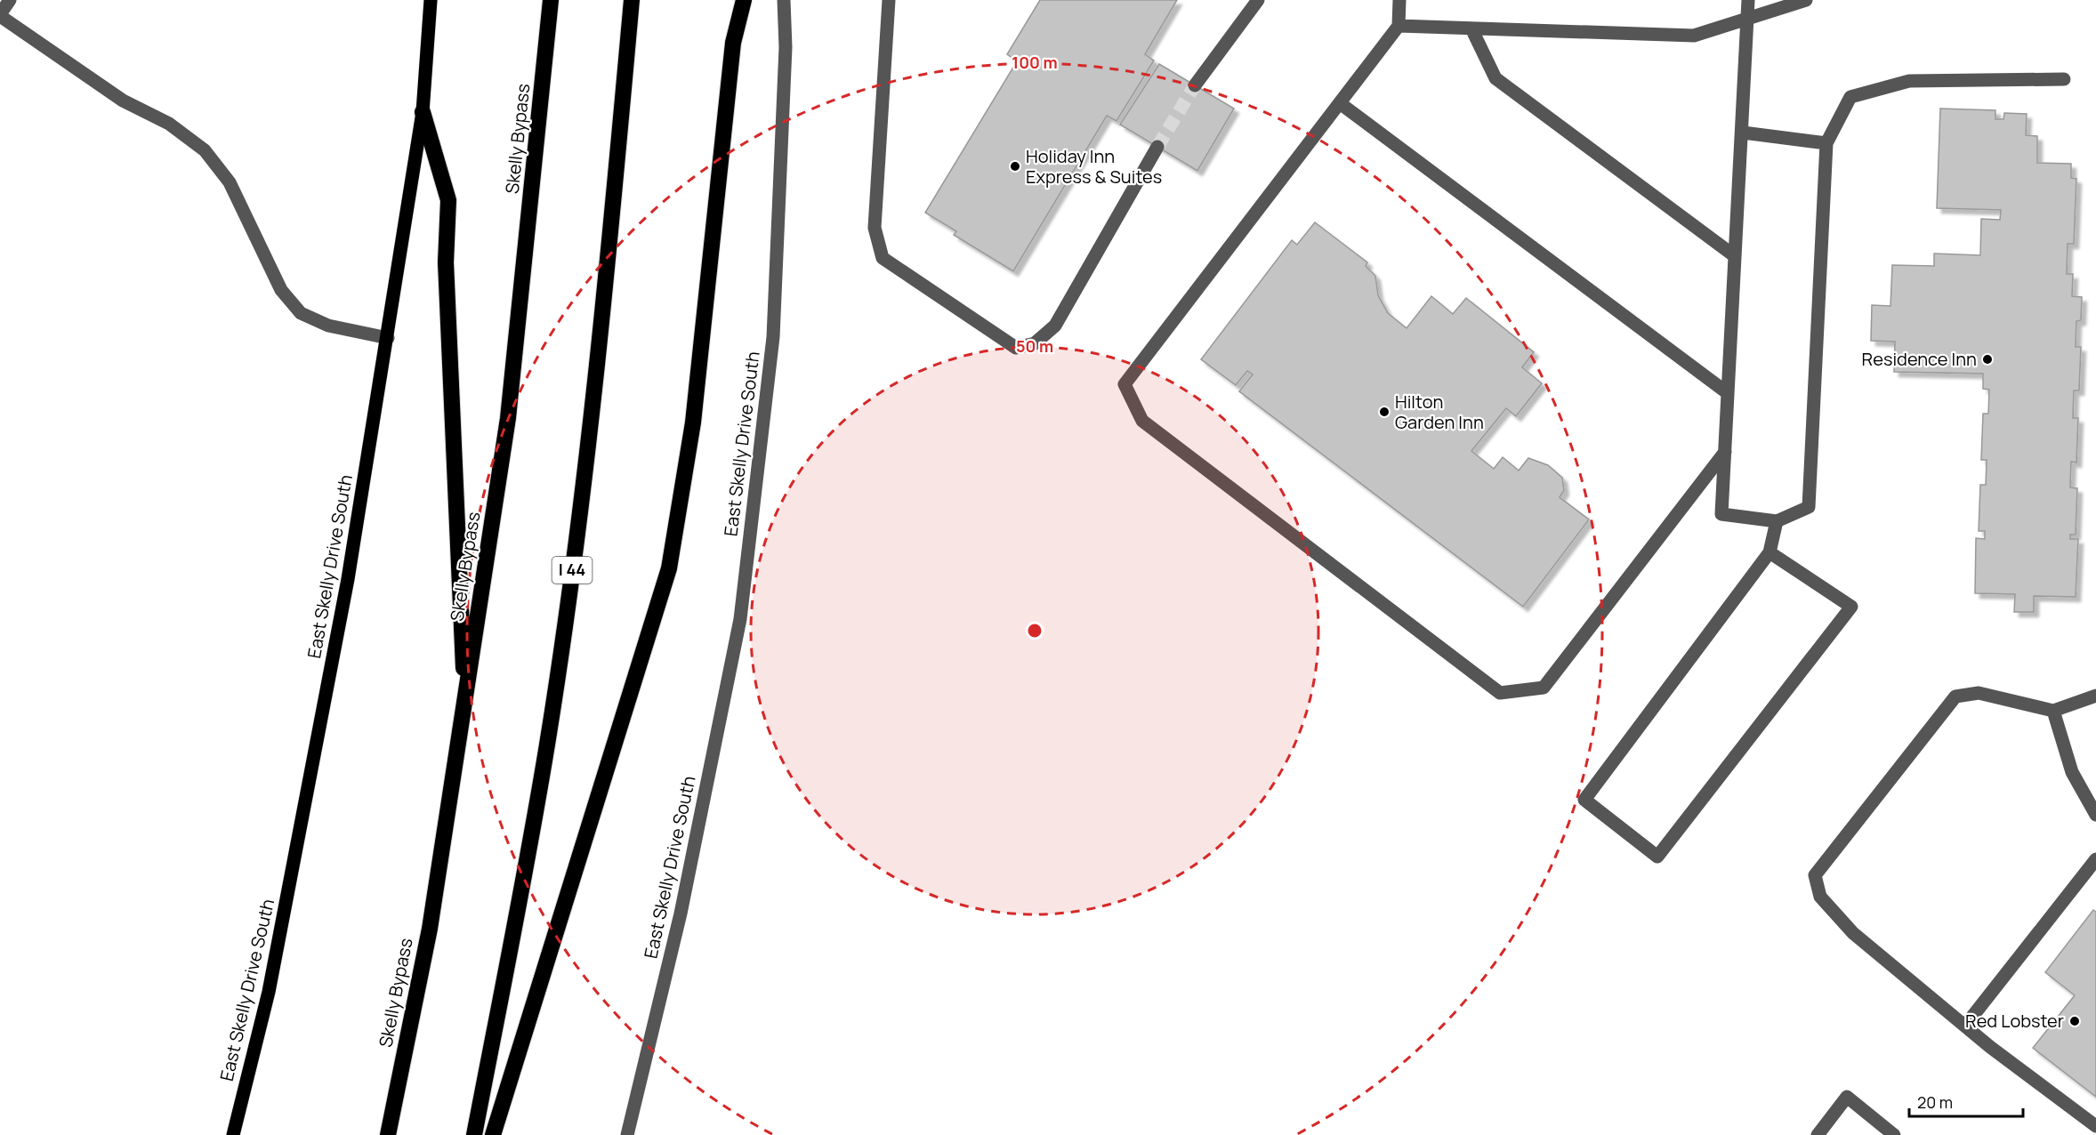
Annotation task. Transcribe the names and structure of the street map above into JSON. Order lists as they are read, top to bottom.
{
  "streets": {
    "highway": ["Skelly Bypass", "I 44"],
    "main road": ["East Skelly Drive South"]
  },
  "places": [
    "Holiday Inn Express & Suites",
    "Residence Inn",
    "Hilton Garden Inn",
    "Red Lobster"
  ],
  "scale_bar": "20 m",
  "rings": ["100 m", "50 m"]
}
